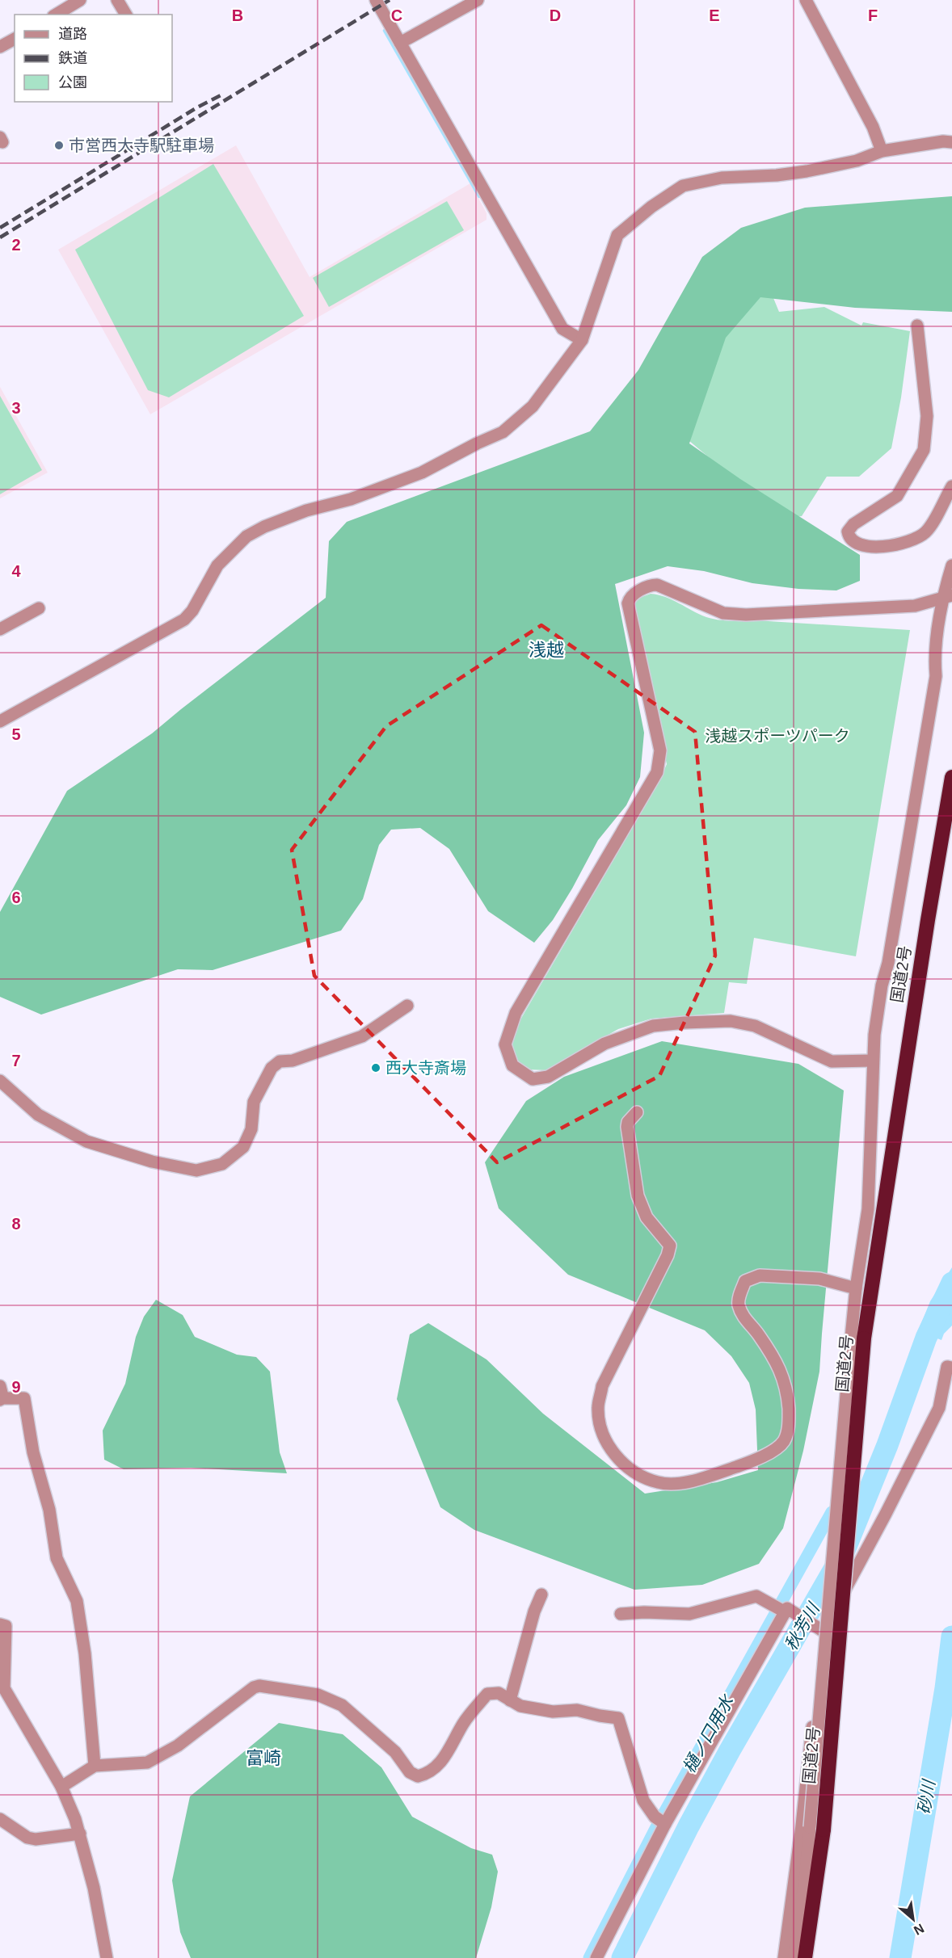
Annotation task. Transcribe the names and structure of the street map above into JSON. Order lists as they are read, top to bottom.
{
  "streets": {
    "highway": ["国道2号"]
  },
  "districts": ["浅越", "富崎"],
  "water": ["秋芳川", "樋ノ口用水", "砂川"],
  "parks": ["浅越スポーツパーク"],
  "places": ["市営西大寺駅駐車場", "西大寺斎場"],
  "legend": ["道路", "鉄道", "公園"],
  "north": "bottom right",
  "grid": {
    "columns": [
      "B",
      "C",
      "D",
      "E",
      "F"
    ],
    "rows": [
      "2",
      "3",
      "4",
      "5",
      "6",
      "7",
      "8",
      "9"
    ]
  }
}
